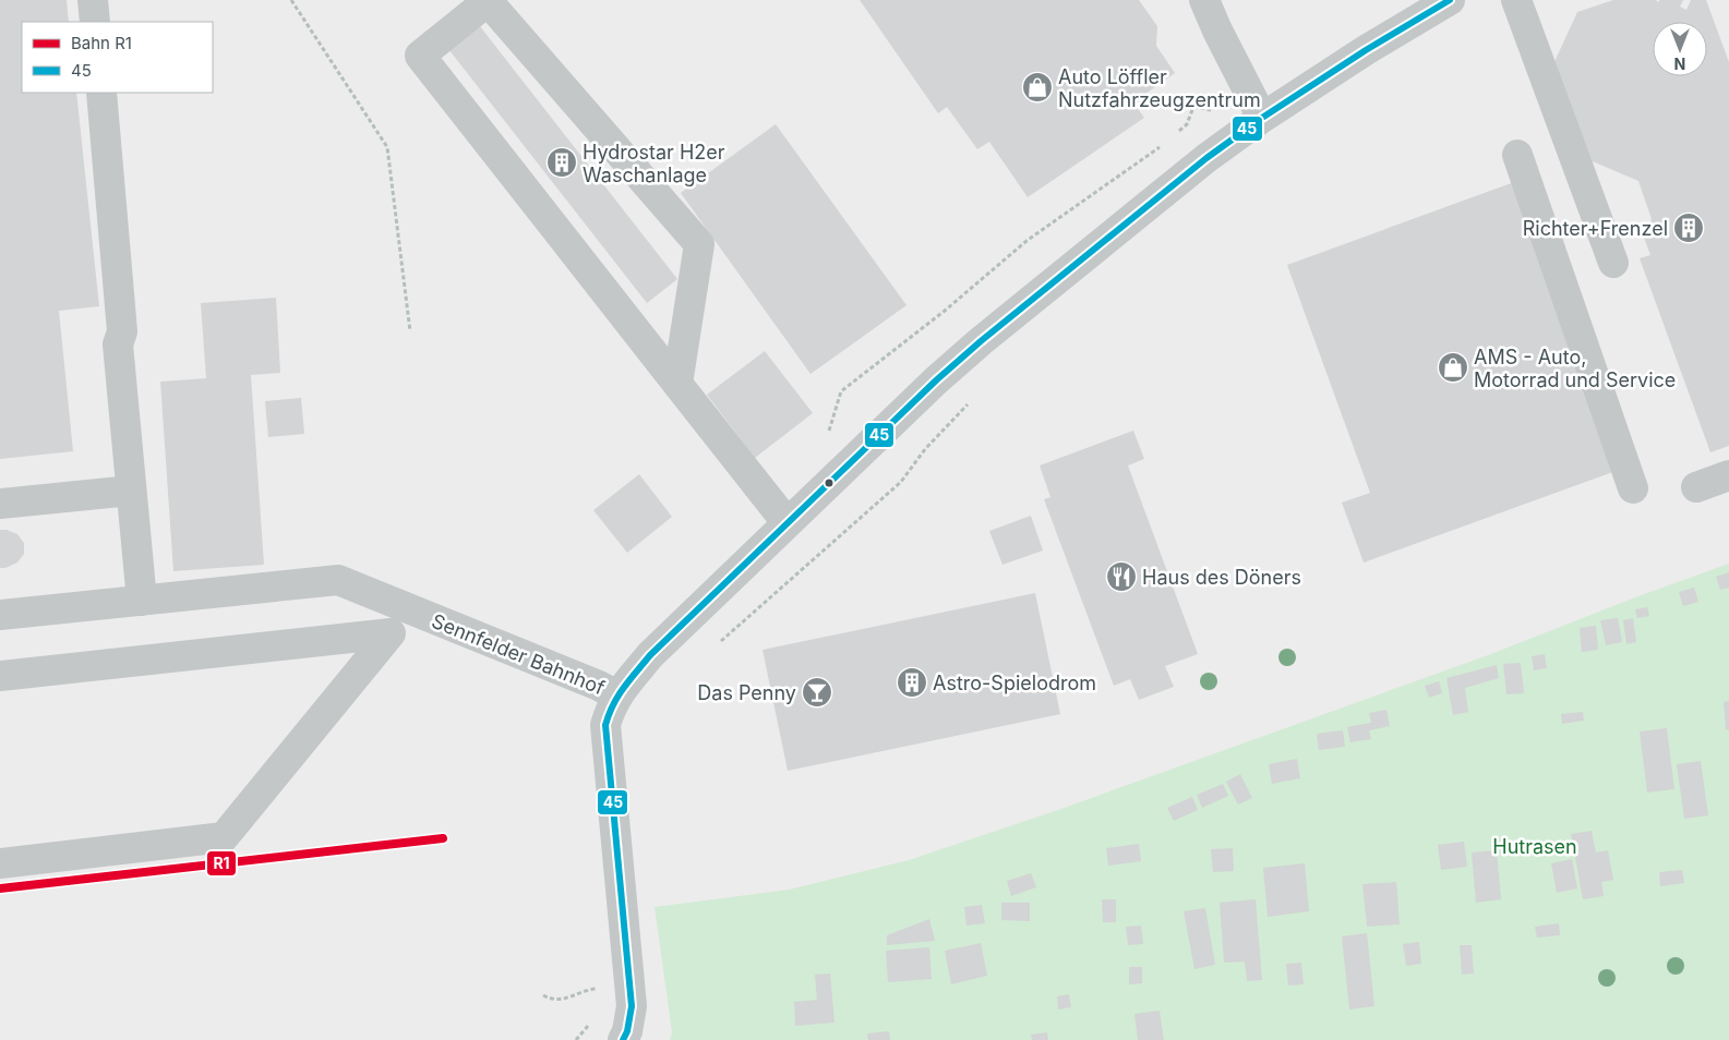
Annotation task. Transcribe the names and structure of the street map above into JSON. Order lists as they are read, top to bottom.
{
  "streets": {
    "street": ["Sennfelder Bahnhof"]
  },
  "parks": ["Hutrasen"],
  "places": {
    "shop": ["Auto Löffler Nutzfahrzeugzentrum", "AMS - Auto, Motorrad und Service"],
    "building": ["Hydrostar H2er Waschanlage", "Richter+Frenzel", "Astro-Spielodrom"],
    "restaurant": ["Haus des Döners"],
    "bar": ["Das Penny"]
  },
  "lines": ["transit line 45", "rail line R1"],
  "legend": ["Bahn R1", "45"],
  "north": "bottom"
}
